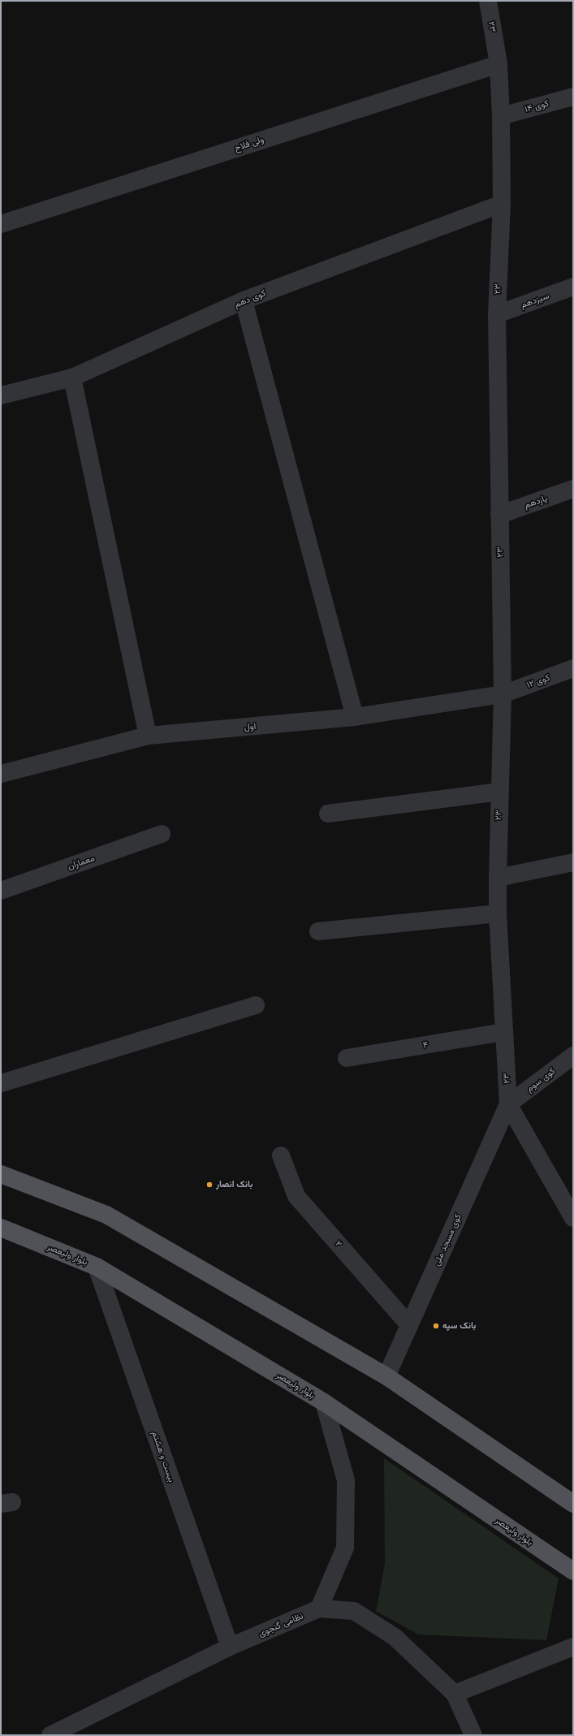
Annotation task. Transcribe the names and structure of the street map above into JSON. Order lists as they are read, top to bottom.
{
  "streets": {
    "main road": ["بلوار ولیعصر"],
    "street": [
      "۲۳",
      "کوی ۱۴",
      "ولی فلاح",
      "کوی دهم",
      "سیزدهم",
      "یازدهم",
      "کوی ۱۲",
      "اول",
      "معماران",
      "۴",
      "کوی سوم",
      "کوی مسجد ملی",
      "۲",
      "بیست و هشتم",
      "نظامی گنجوی"
    ]
  },
  "crossings": [
    ["۲۳", "کوی ۱۴"],
    ["۲۳", "ولی فلاح"],
    ["۲۳", "کوی دهم"],
    ["۲۳", "سیزدهم"],
    ["۲۳", "یازدهم"],
    ["۲۳", "کوی ۱۲"],
    ["۲۳", "اول"],
    ["۲۳", "۴"],
    ["۲۳", "کوی سوم"],
    ["۲۳", "کوی مسجد ملی"],
    ["کوی ۱۲", "اول"],
    ["کوی سوم", "کوی مسجد ملی"],
    ["کوی مسجد ملی", "۲"],
    ["بلوار ولیعصر", "بیست و هشتم"],
    ["بیست و هشتم", "نظامی گنجوی"]
  ],
  "places": ["بانک انصار", "بانک سپه"]
}
